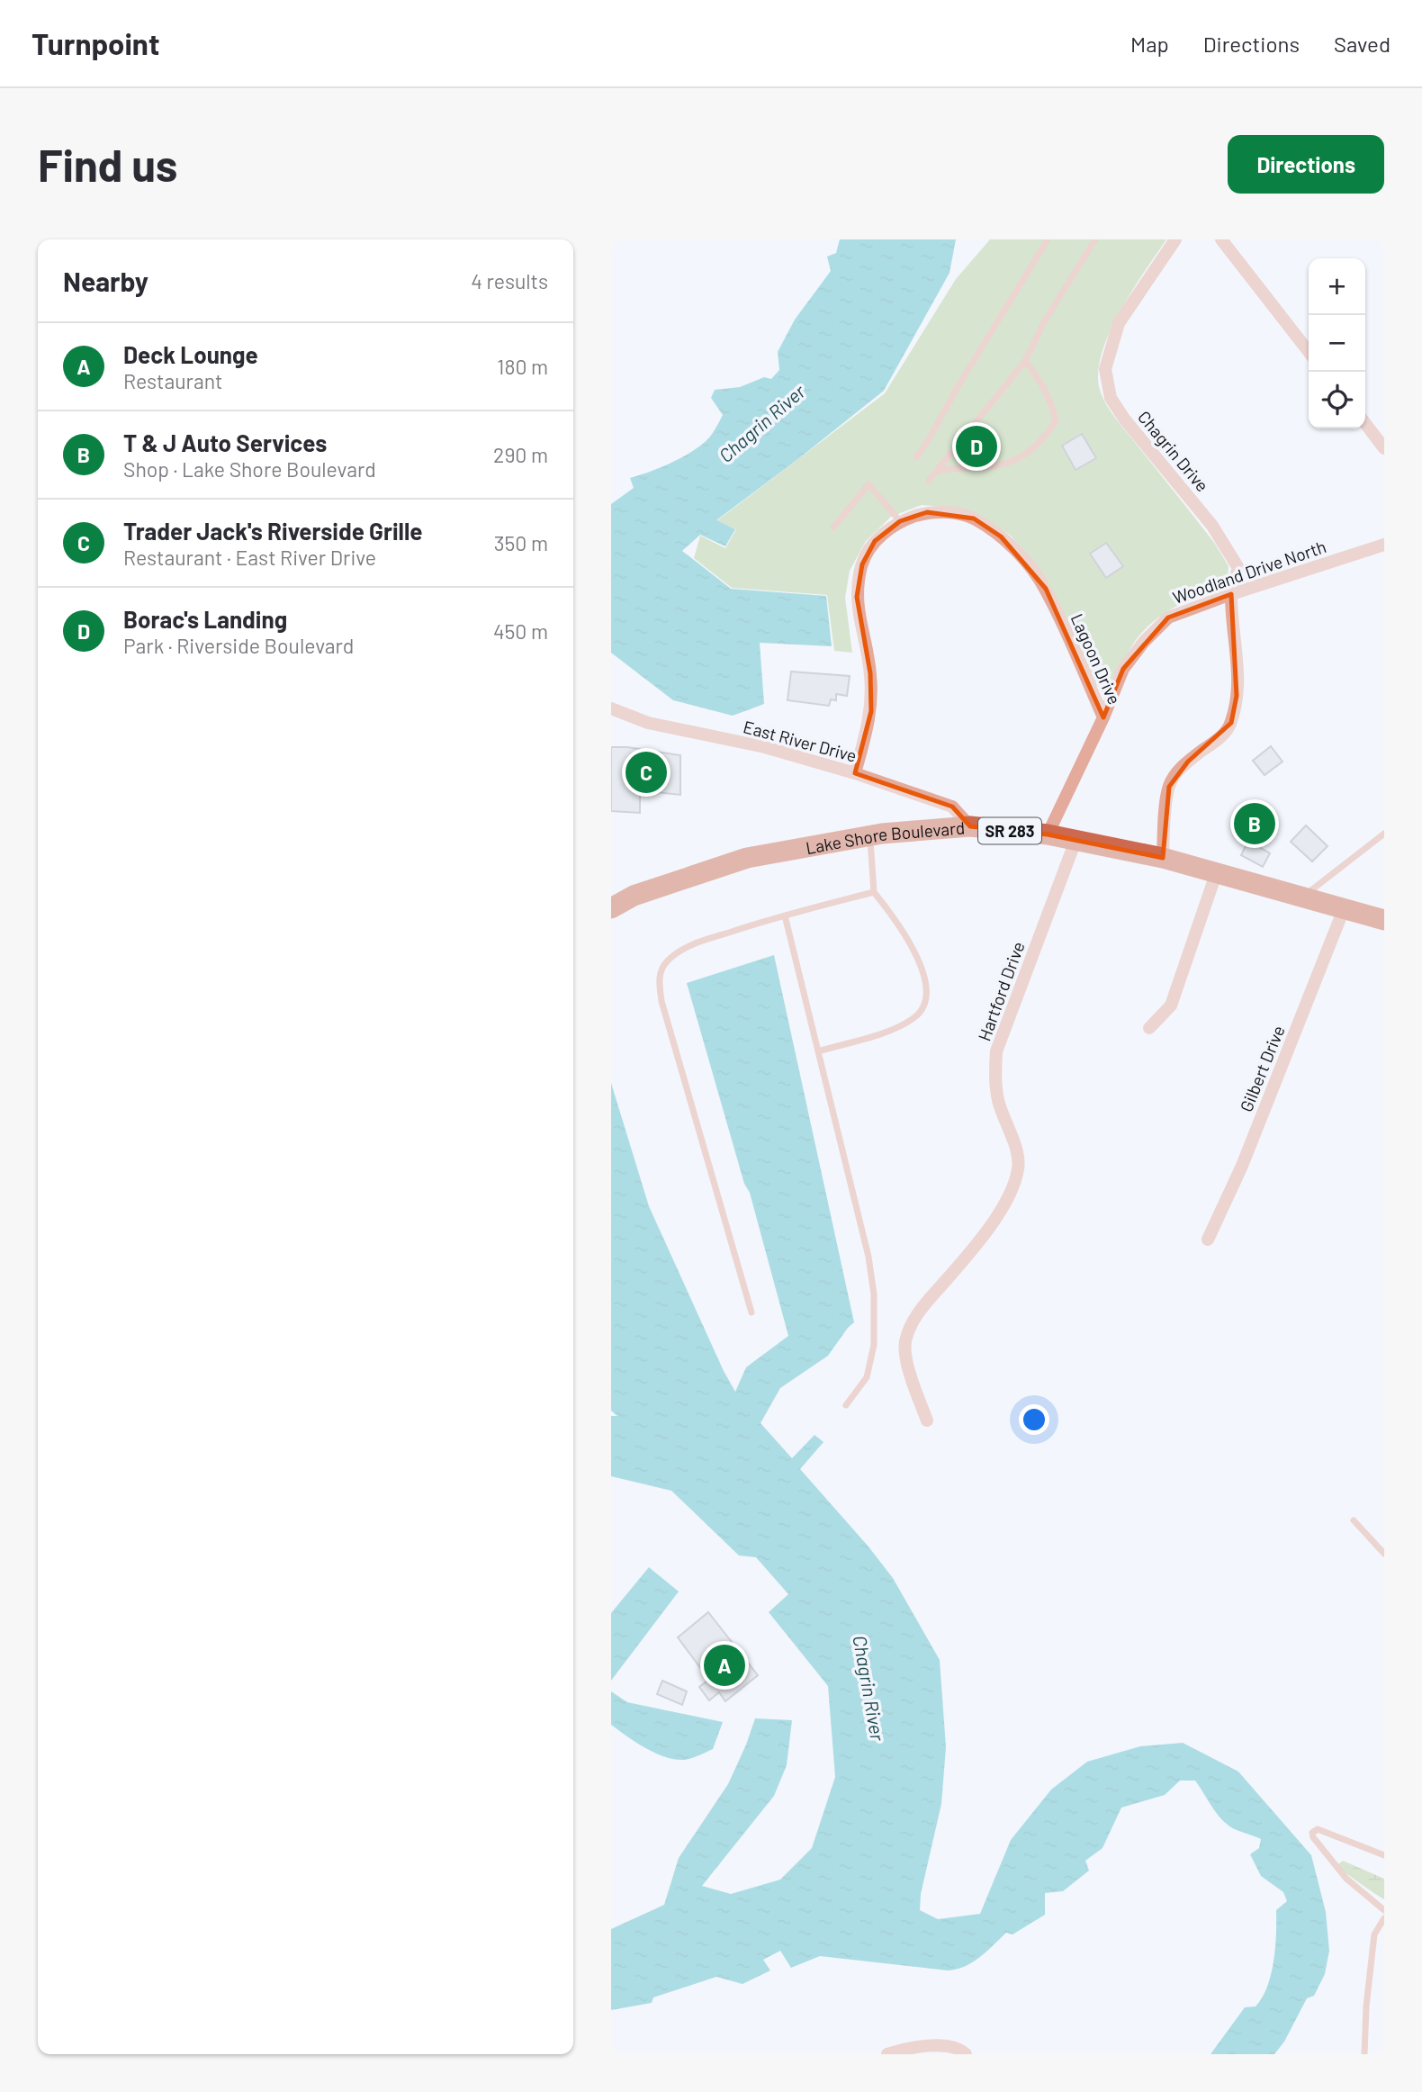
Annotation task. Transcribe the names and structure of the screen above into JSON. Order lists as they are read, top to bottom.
{
  "streets": {
    "main road": ["SR 283", "Lake Shore Boulevard"],
    "street": [
      "Chagrin Drive",
      "Woodland Drive North",
      "Lagoon Drive",
      "East River Drive",
      "Hartford Drive",
      "Gilbert Drive"
    ]
  },
  "crossings": [
    ["Chagrin Drive", "Woodland Drive North"],
    ["Woodland Drive North", "Lagoon Drive"],
    ["Lagoon Drive", "Lake Shore Boulevard"],
    ["East River Drive", "Lake Shore Boulevard"],
    ["Lake Shore Boulevard", "Hartford Drive"],
    ["Lake Shore Boulevard", "Gilbert Drive"]
  ],
  "water": ["Chagrin River"],
  "page": {
    "header": "Turnpoint",
    "nav": ["Map", "Directions", "Saved"],
    "buttons": "Directions",
    "title": "Find us",
    "heading": ["Nearby", "4 results"],
    "map_buttons": ["+", "−"],
    "list": [
      {
        "mark": "A",
        "name": "Deck Lounge",
        "note": "Restaurant",
        "value": "180 m"
      },
      {
        "mark": "B",
        "name": "T & J Auto Services",
        "note": "Shop · Lake Shore Boulevard",
        "value": "290 m"
      },
      {
        "mark": "C",
        "name": "Trader Jack's Riverside Grille",
        "note": "Restaurant · East River Drive",
        "value": "350 m"
      },
      {
        "mark": "D",
        "name": "Borac's Landing",
        "note": "Park · Riverside Boulevard",
        "value": "450 m"
      }
    ],
    "pins": [
      "D",
      "C",
      "B",
      "A"
    ]
  }
}
